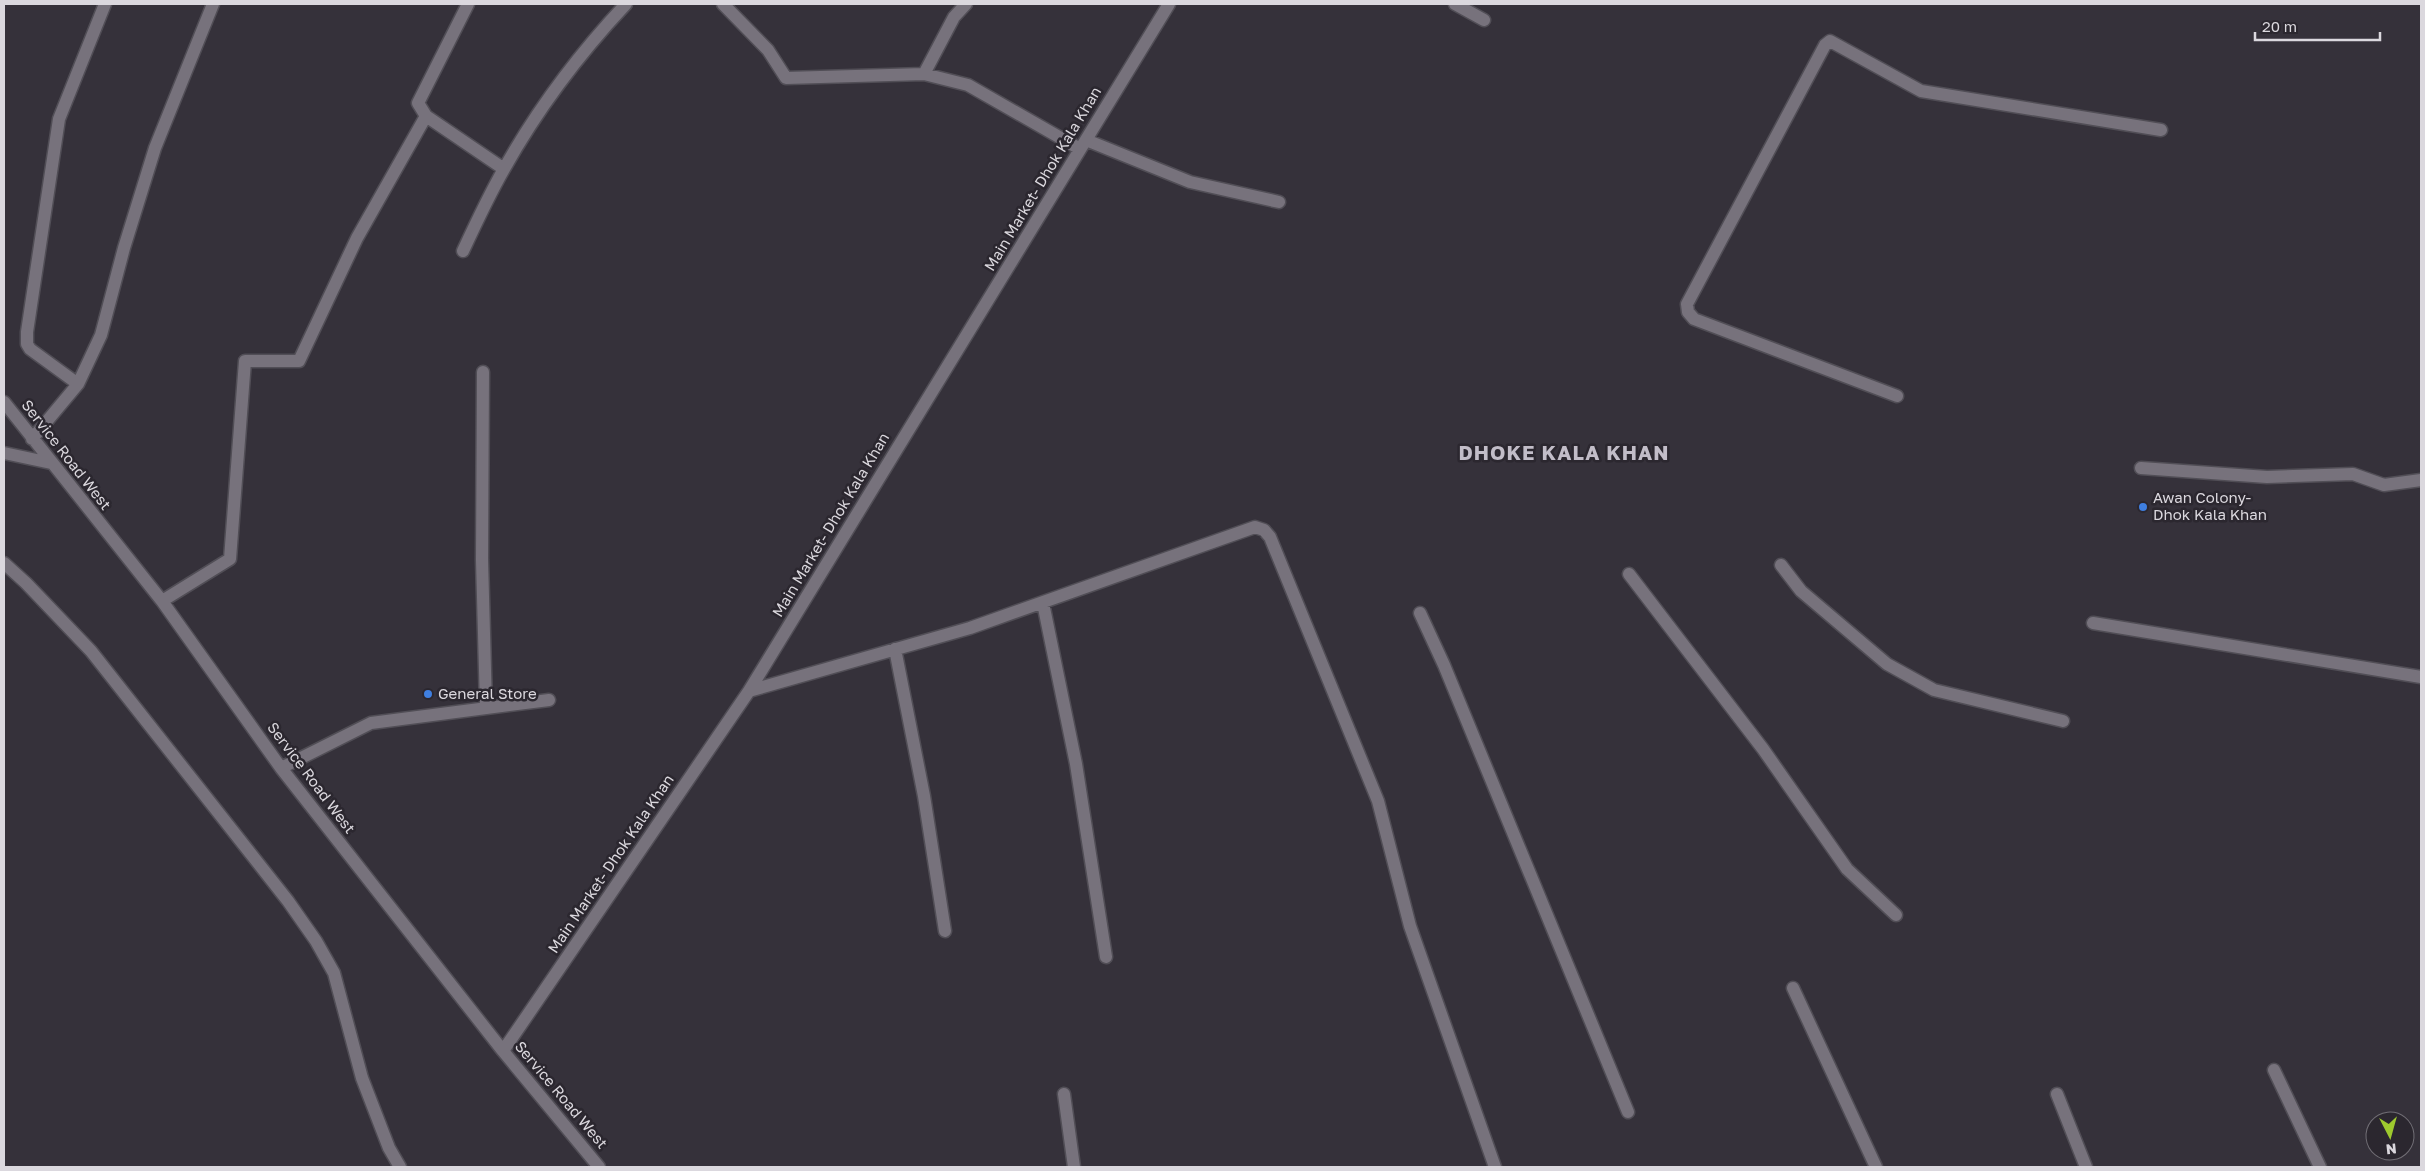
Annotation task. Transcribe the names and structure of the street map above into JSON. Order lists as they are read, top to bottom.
{
  "streets": {
    "street": ["Main Market- Dhok Kala Khan", "Service Road West"]
  },
  "crossings": [
    ["Main Market- Dhok Kala Khan", "Service Road West"]
  ],
  "districts": ["DHOKE KALA KHAN"],
  "places": ["Awan Colony- Dhok Kala Khan", "General Store"],
  "scale_bar": "20 m",
  "north": "bottom"
}
